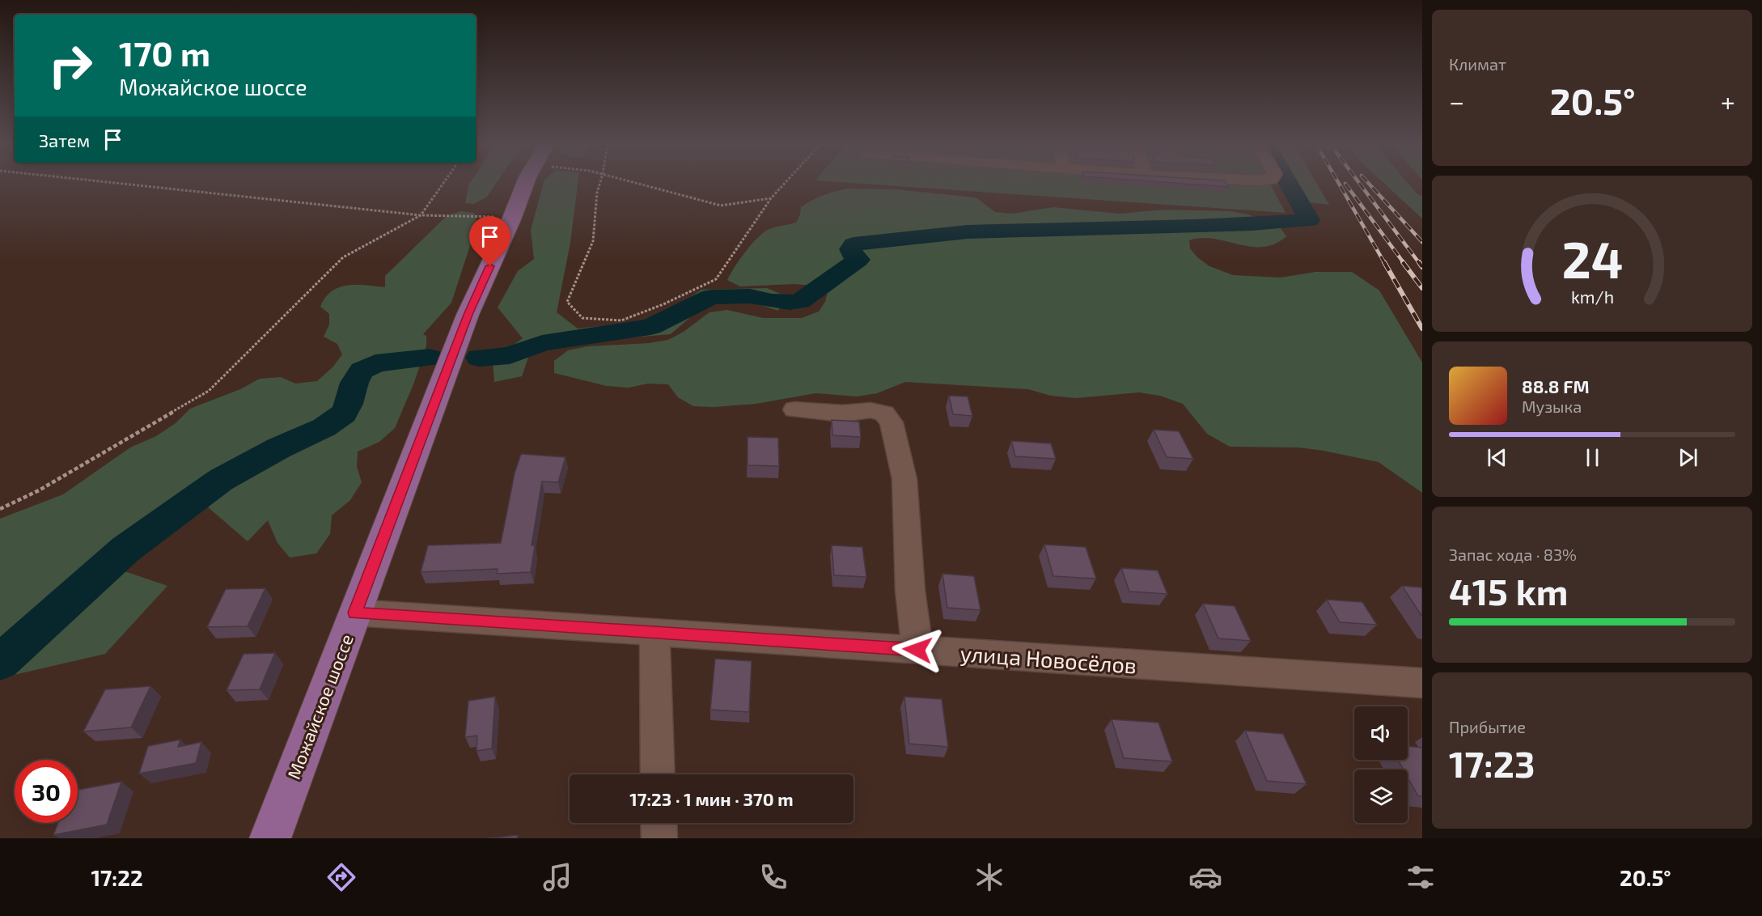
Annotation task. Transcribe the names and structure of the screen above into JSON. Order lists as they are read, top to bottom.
{
  "streets": {
    "main road": ["Можайское шоссе"],
    "street": ["улица Новосёлов"]
  },
  "crossings": [
    ["улица Новосёлов", "Можайское шоссе"]
  ],
  "page": {
    "tile": [
      "Климат",
      ["Запас хода · 83%", "415 km"],
      ["Прибытие", "17:23"]
    ],
    "turn": ["170 m", "Можайское шоссе"],
    "heat": ["−", "20.5°", "+"],
    "then": "Затем",
    "song": ["88.8 FM", "Музыка"],
    "limit": "30",
    "trip": "17:23 · 1 мин · 370 m",
    "tabs": ["17:22", "20.5°"],
    "gauge": ["24", "km/h"]
  }
}
